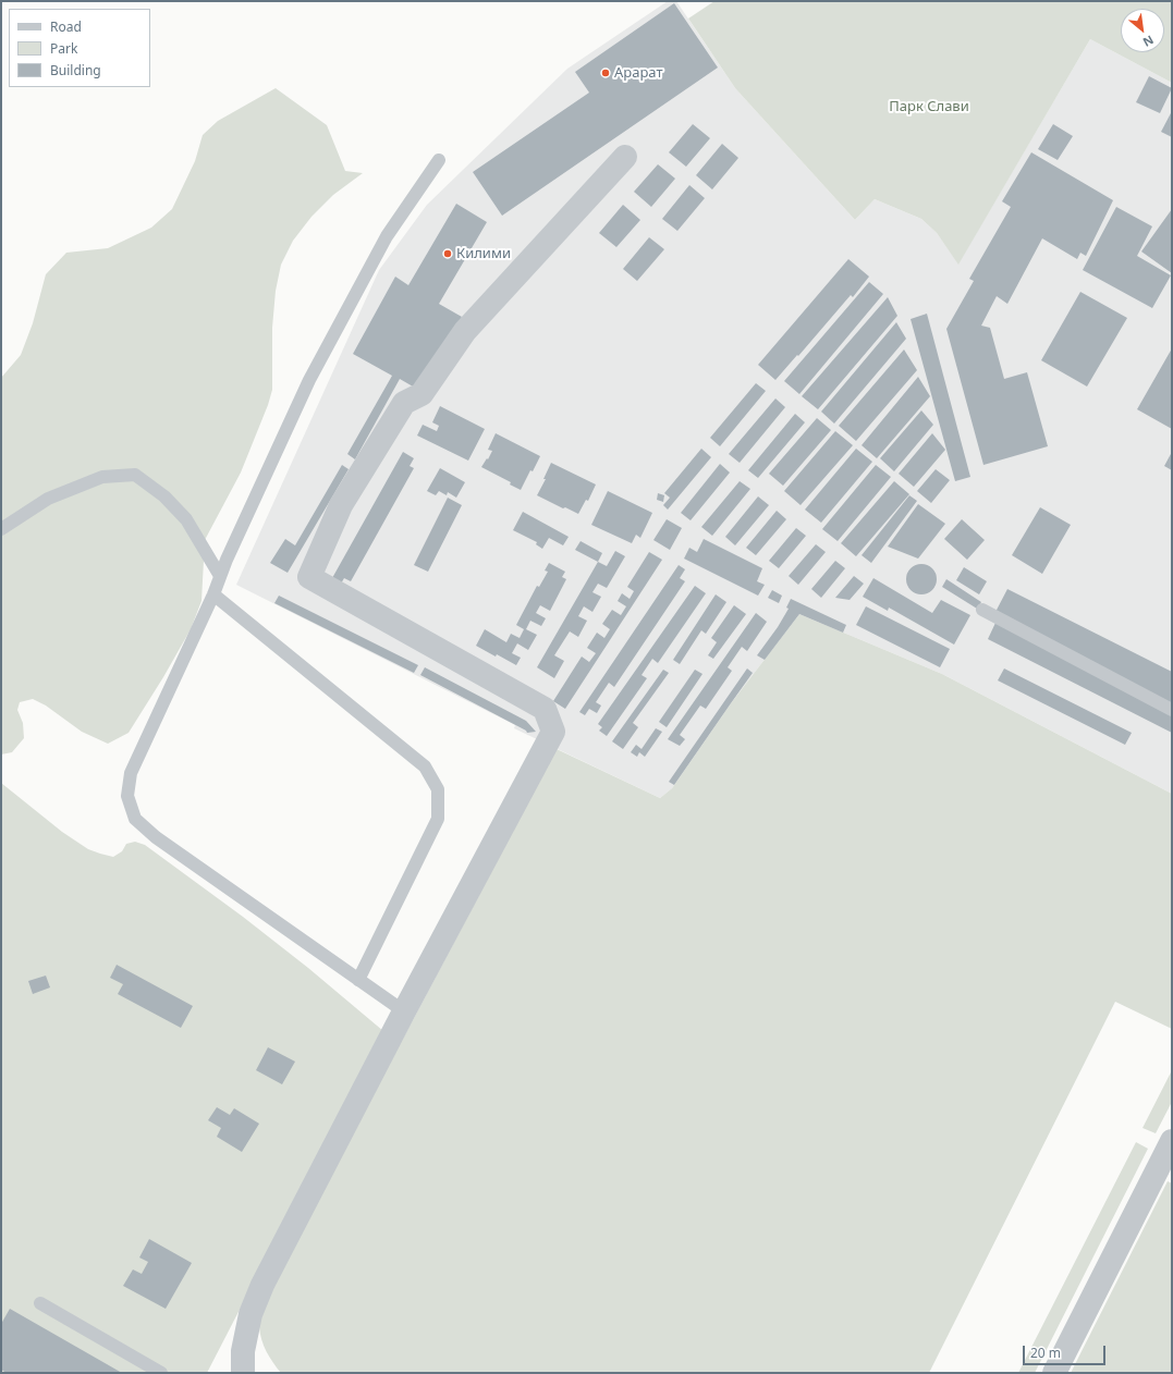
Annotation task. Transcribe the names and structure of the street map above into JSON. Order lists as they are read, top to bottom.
{
  "parks": ["Парк Слави"],
  "places": ["Арарат", "Килими"],
  "legend": ["Road", "Park", "Building"],
  "scale_bar": "20 m",
  "north": "bottom right"
}
